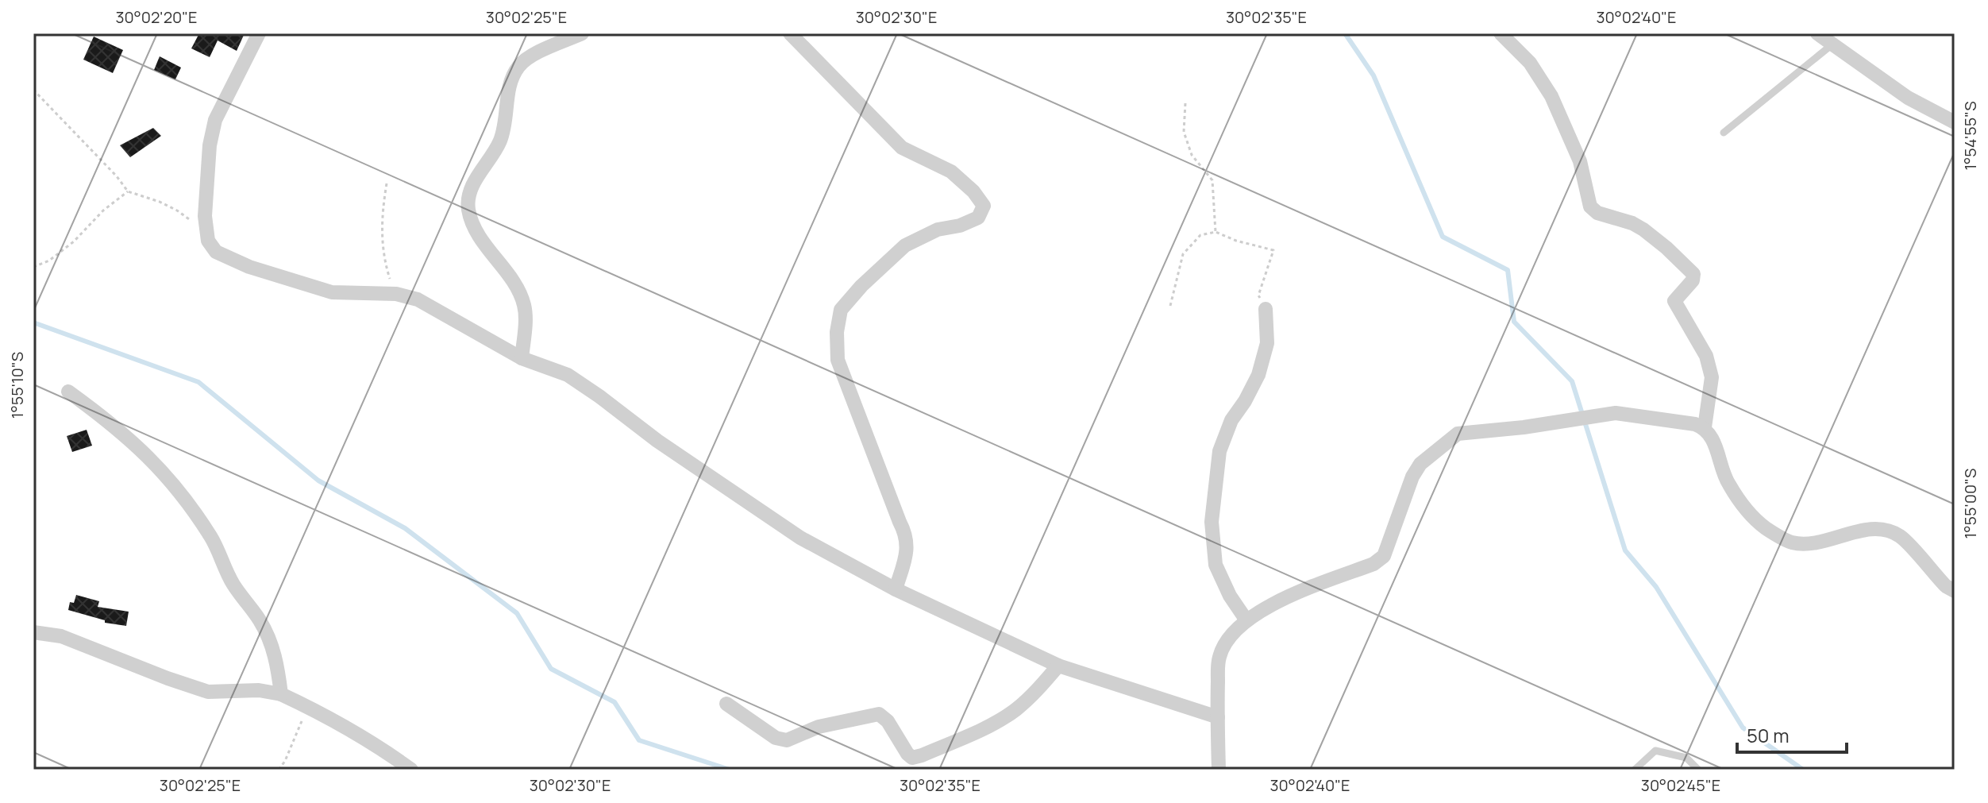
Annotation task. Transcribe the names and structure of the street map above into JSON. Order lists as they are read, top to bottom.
{
  "scale_bar": "50 m",
  "coordinates": [
    "30°02'20\"E",
    "30°02'25\"E",
    "30°02'30\"E",
    "30°02'35\"E",
    "30°02'40\"E",
    "1°54'55\"S",
    "1°55'10\"S",
    "1°55'00\"S",
    "30°02'45\"E"
  ]
}
